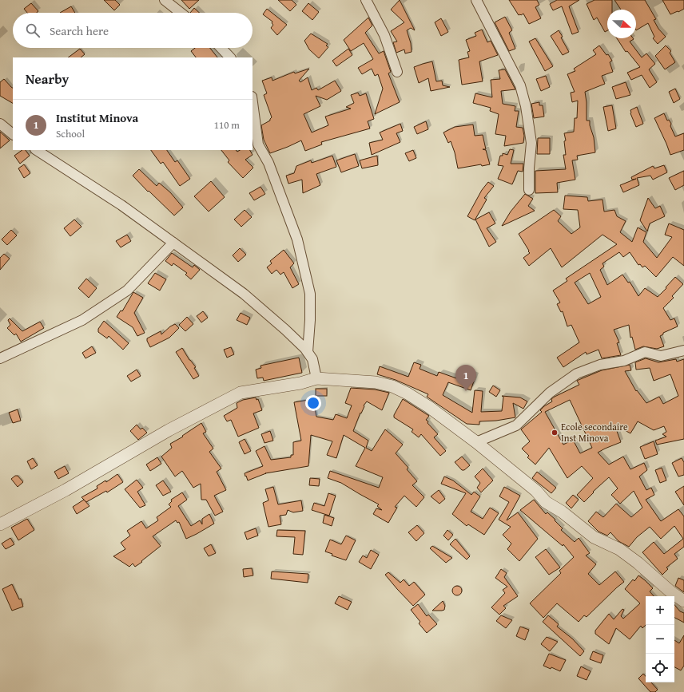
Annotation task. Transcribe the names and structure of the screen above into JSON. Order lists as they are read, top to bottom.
{
  "places": ["Ecole secondaire Inst Minova"],
  "north": "right",
  "page": {
    "search": "Search here",
    "heading": "Nearby",
    "list": [
      {
        "mark": "1",
        "name": "Institut Minova",
        "note": "School",
        "value": "110 m"
      }
    ],
    "pins": "1",
    "map_buttons": ["+", "−"]
  }
}
